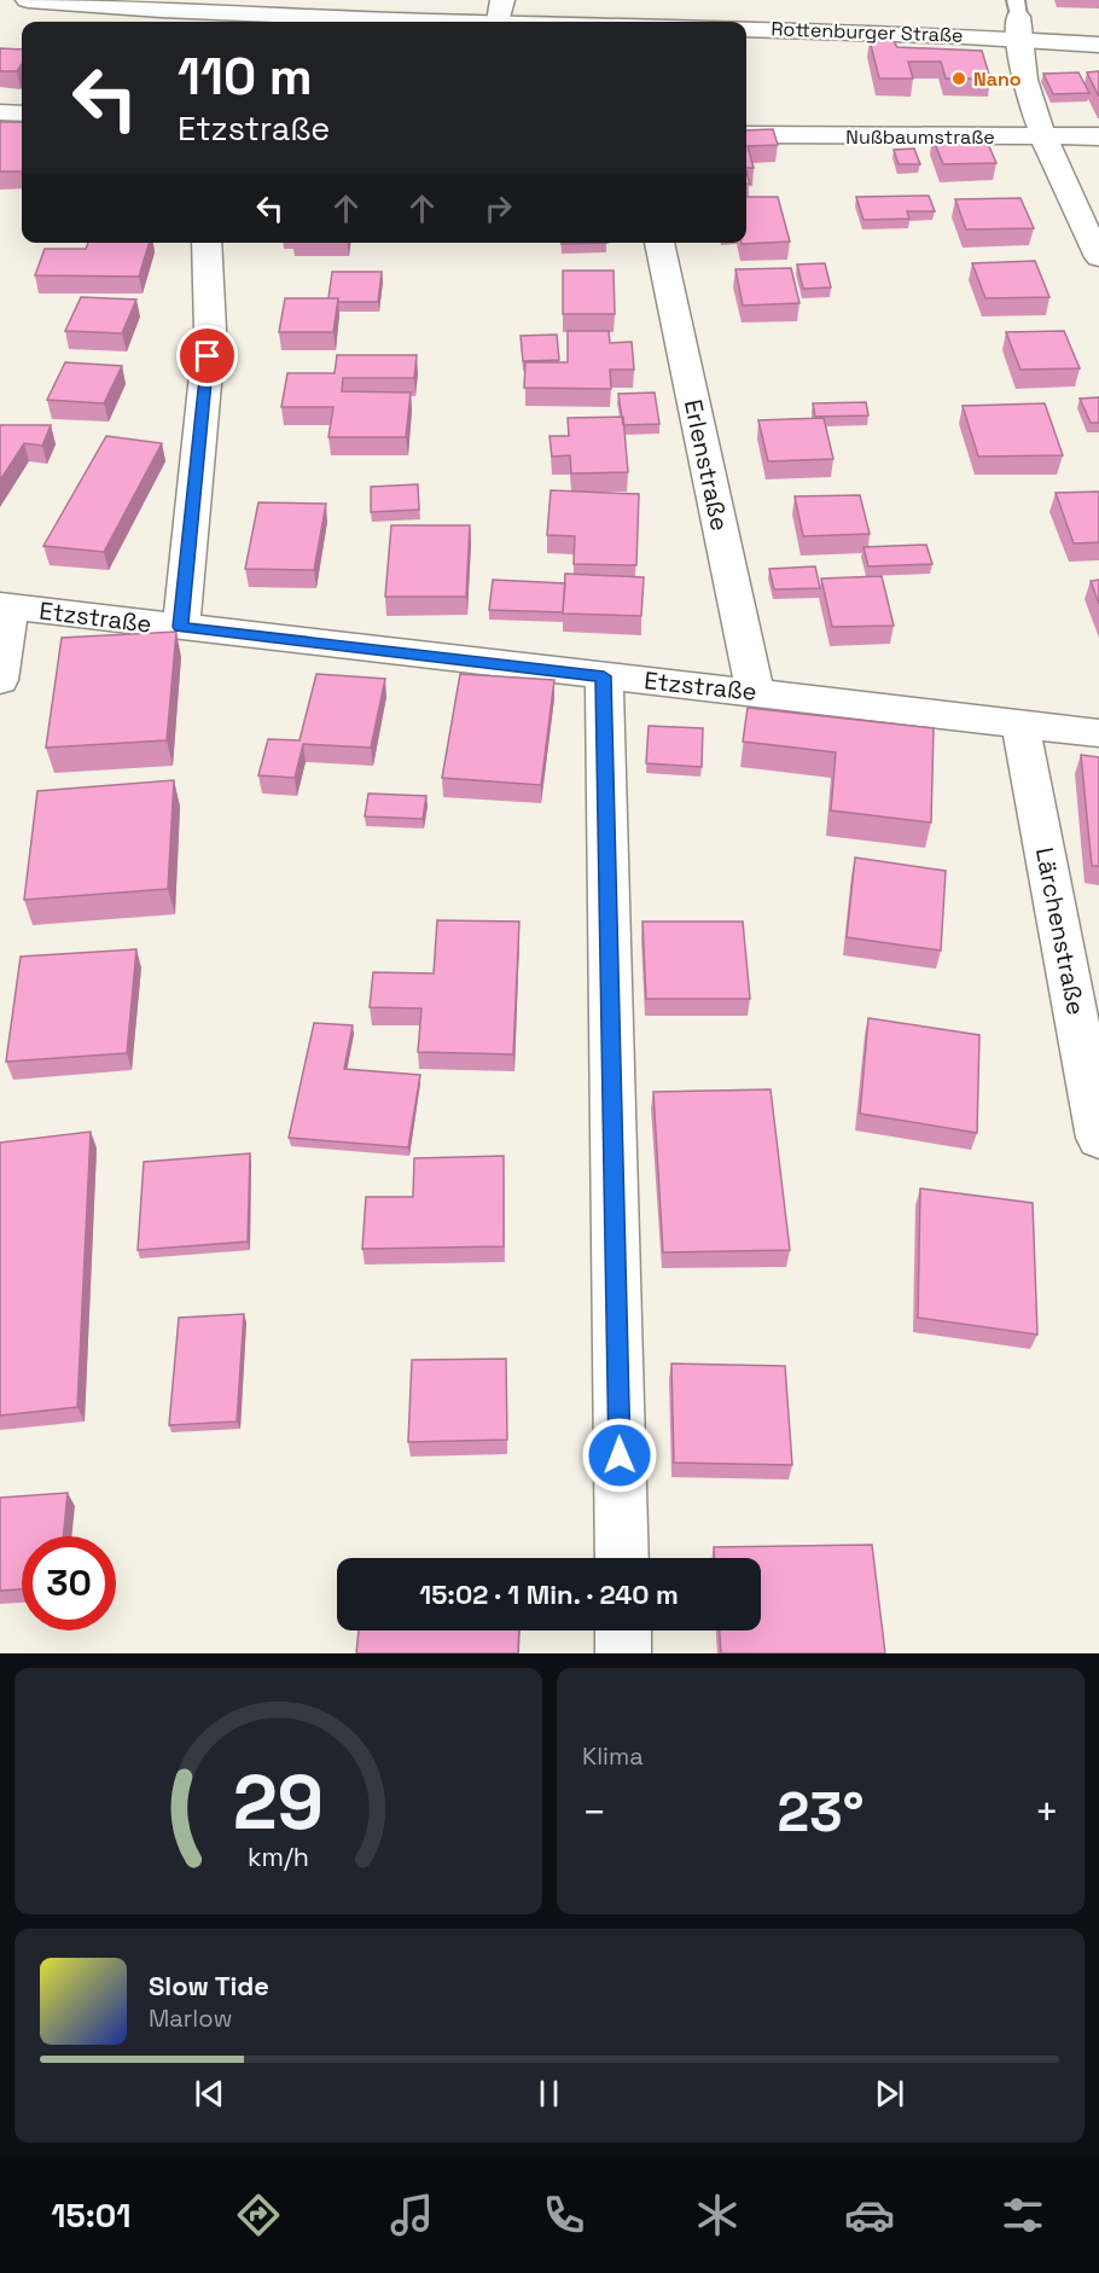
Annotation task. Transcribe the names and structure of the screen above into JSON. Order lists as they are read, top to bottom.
{
  "streets": {
    "street": [
      "Rottenburger Straße",
      "Nußbaumstraße",
      "Erlenstraße",
      "Etzstraße",
      "Lärchenstraße"
    ]
  },
  "crossings": [
    ["Erlenstraße", "Etzstraße"],
    ["Etzstraße", "Lärchenstraße"]
  ],
  "places": ["Nano"],
  "page": {
    "turn": ["110 m", "Etzstraße"],
    "limit": "30",
    "trip": "15:02 · 1 Min. · 240 m",
    "tile": "Klima",
    "heat": ["−", "23°", "+"],
    "song": ["Slow Tide", "Marlow"],
    "tabs": "15:01",
    "gauge": ["29", "km/h"]
  }
}
